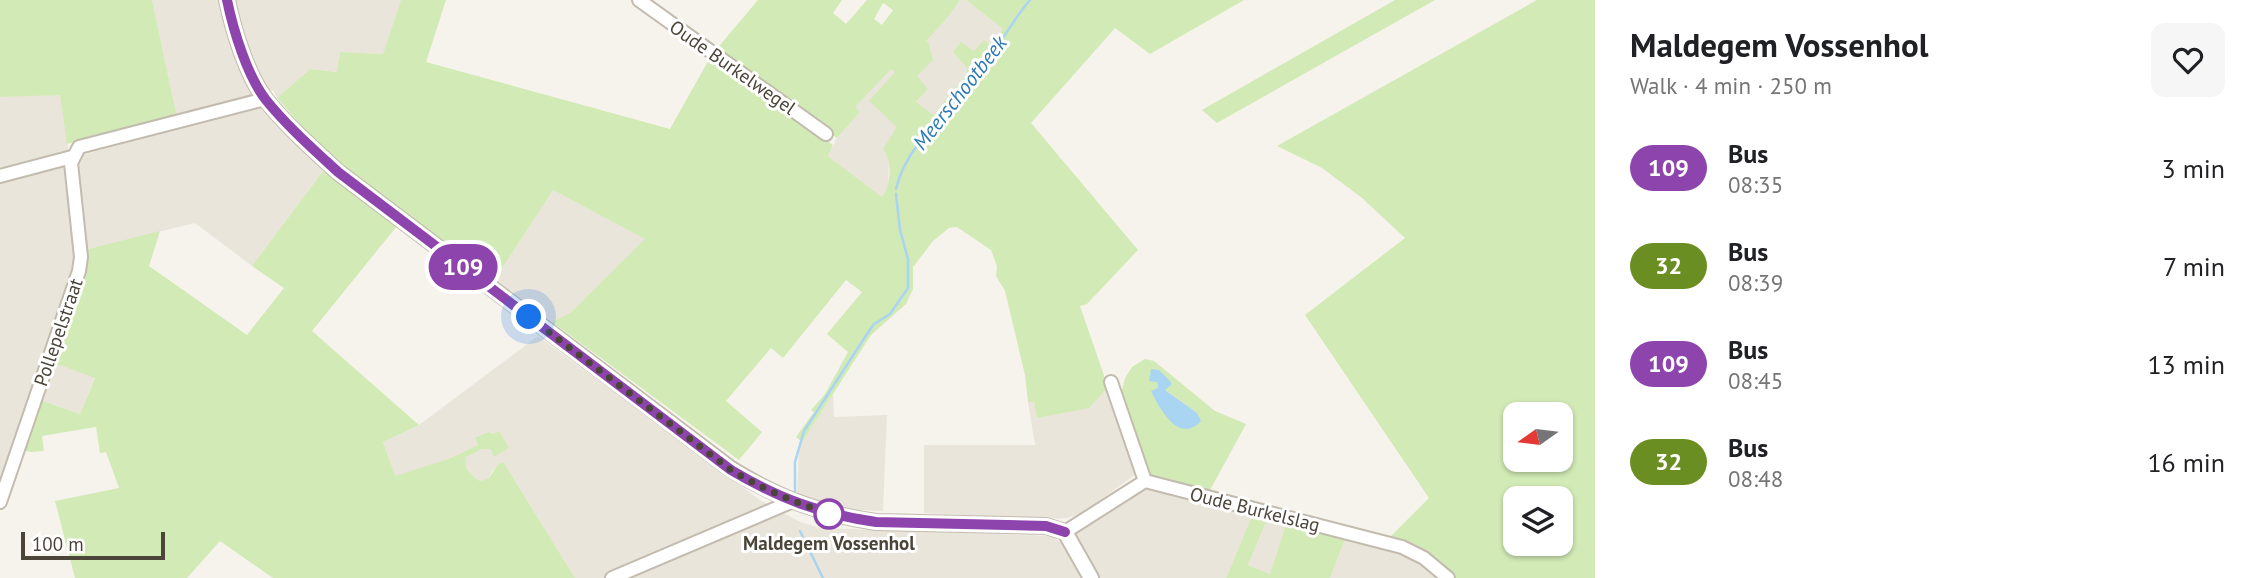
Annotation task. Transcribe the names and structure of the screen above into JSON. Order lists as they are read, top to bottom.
{
  "streets": {
    "street": ["Oude Burkelwegel", "Pollepelstraat", "Oude Burkelslag"]
  },
  "water": ["Meerschootbeek"],
  "places": ["Maldegem Vossenhol"],
  "lines": ["bus line 109"],
  "scale_bar": "100 m",
  "north": "left",
  "page": {
    "on_map": "109",
    "heading": ["Maldegem Vossenhol", "Walk · 4 min · 250 m"],
    "list": [
      {
        "mark": "109",
        "name": "Bus",
        "note": "08:35",
        "value": "3 min"
      },
      {
        "mark": "32",
        "name": "Bus",
        "note": "08:39",
        "value": "7 min"
      },
      {
        "mark": "109",
        "name": "Bus",
        "note": "08:45",
        "value": "13 min"
      },
      {
        "mark": "32",
        "name": "Bus",
        "note": "08:48",
        "value": "16 min"
      }
    ],
    "scale": "100 m"
  }
}
